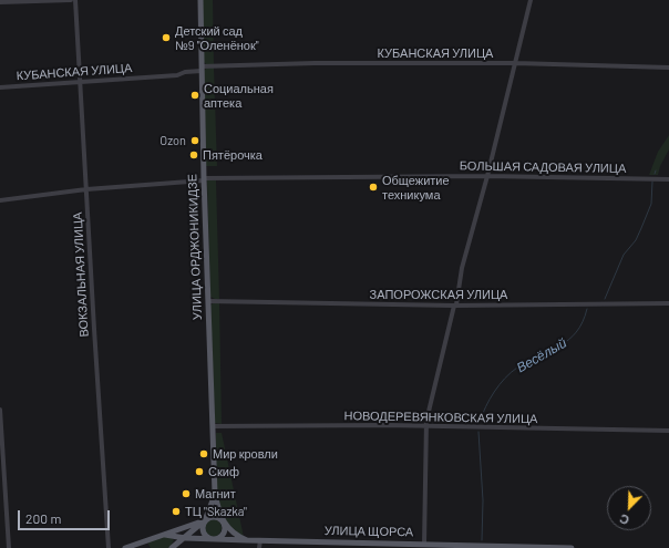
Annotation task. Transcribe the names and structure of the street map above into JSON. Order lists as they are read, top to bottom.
{
  "streets": {
    "main road": ["УЛИЦА ОРДЖОНИКИДЗЕ", "УЛИЦА ЩОРСА"],
    "street": [
      "КУБАНСКАЯ УЛИЦА",
      "БОЛЬШАЯ САДОВАЯ УЛИЦА",
      "ВОКЗАЛЬНАЯ УЛИЦА",
      "ЗАПОРОЖСКАЯ УЛИЦА",
      "НОВОДЕРЕВЯНКОВСКАЯ УЛИЦА"
    ]
  },
  "crossings": [
    ["КУБАНСКАЯ УЛИЦА", "УЛИЦА ОРДЖОНИКИДЗЕ"],
    ["КУБАНСКАЯ УЛИЦА", "ВОКЗАЛЬНАЯ УЛИЦА"],
    ["БОЛЬШАЯ САДОВАЯ УЛИЦА", "УЛИЦА ОРДЖОНИКИДЗЕ"],
    ["БОЛЬШАЯ САДОВАЯ УЛИЦА", "ВОКЗАЛЬНАЯ УЛИЦА"],
    ["УЛИЦА ОРДЖОНИКИДЗЕ", "ЗАПОРОЖСКАЯ УЛИЦА"],
    ["УЛИЦА ОРДЖОНИКИДЗЕ", "НОВОДЕРЕВЯНКОВСКАЯ УЛИЦА"]
  ],
  "water": ["Весёлый"],
  "places": [
    "Детский сад №9 \"Оленёнок\"",
    "Социальная аптека",
    "Ozon",
    "Пятёрочка",
    "Общежитие техникума",
    "Мир кровли",
    "Скиф",
    "Магнит",
    "ТЦ \"Skazka\""
  ],
  "scale_bar": "200 m",
  "north": "bottom left"
}
